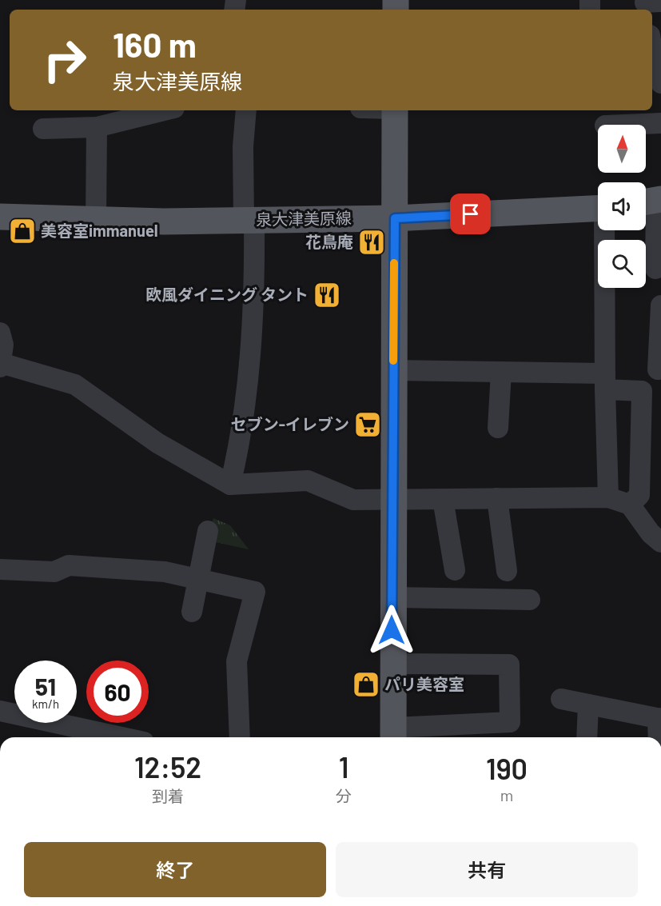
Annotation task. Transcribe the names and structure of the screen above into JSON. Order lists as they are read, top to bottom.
{
  "streets": {
    "main road": ["泉大津美原線"]
  },
  "places": {
    "shop": ["美容室immanuel", "パリ美容室"],
    "restaurant": ["花鳥庵", "欧風ダイニング タント"],
    "supermarket": ["セブン-イレブン"]
  },
  "north": "top",
  "page": {
    "turn": ["160 m", "泉大津美原線"],
    "speed": "51 km/h",
    "limit": "60",
    "eta": [
      "12:52",
      "到着",
      "1",
      "分",
      "190",
      "m"
    ],
    "buttons": ["終了", "共有"]
  }
}
